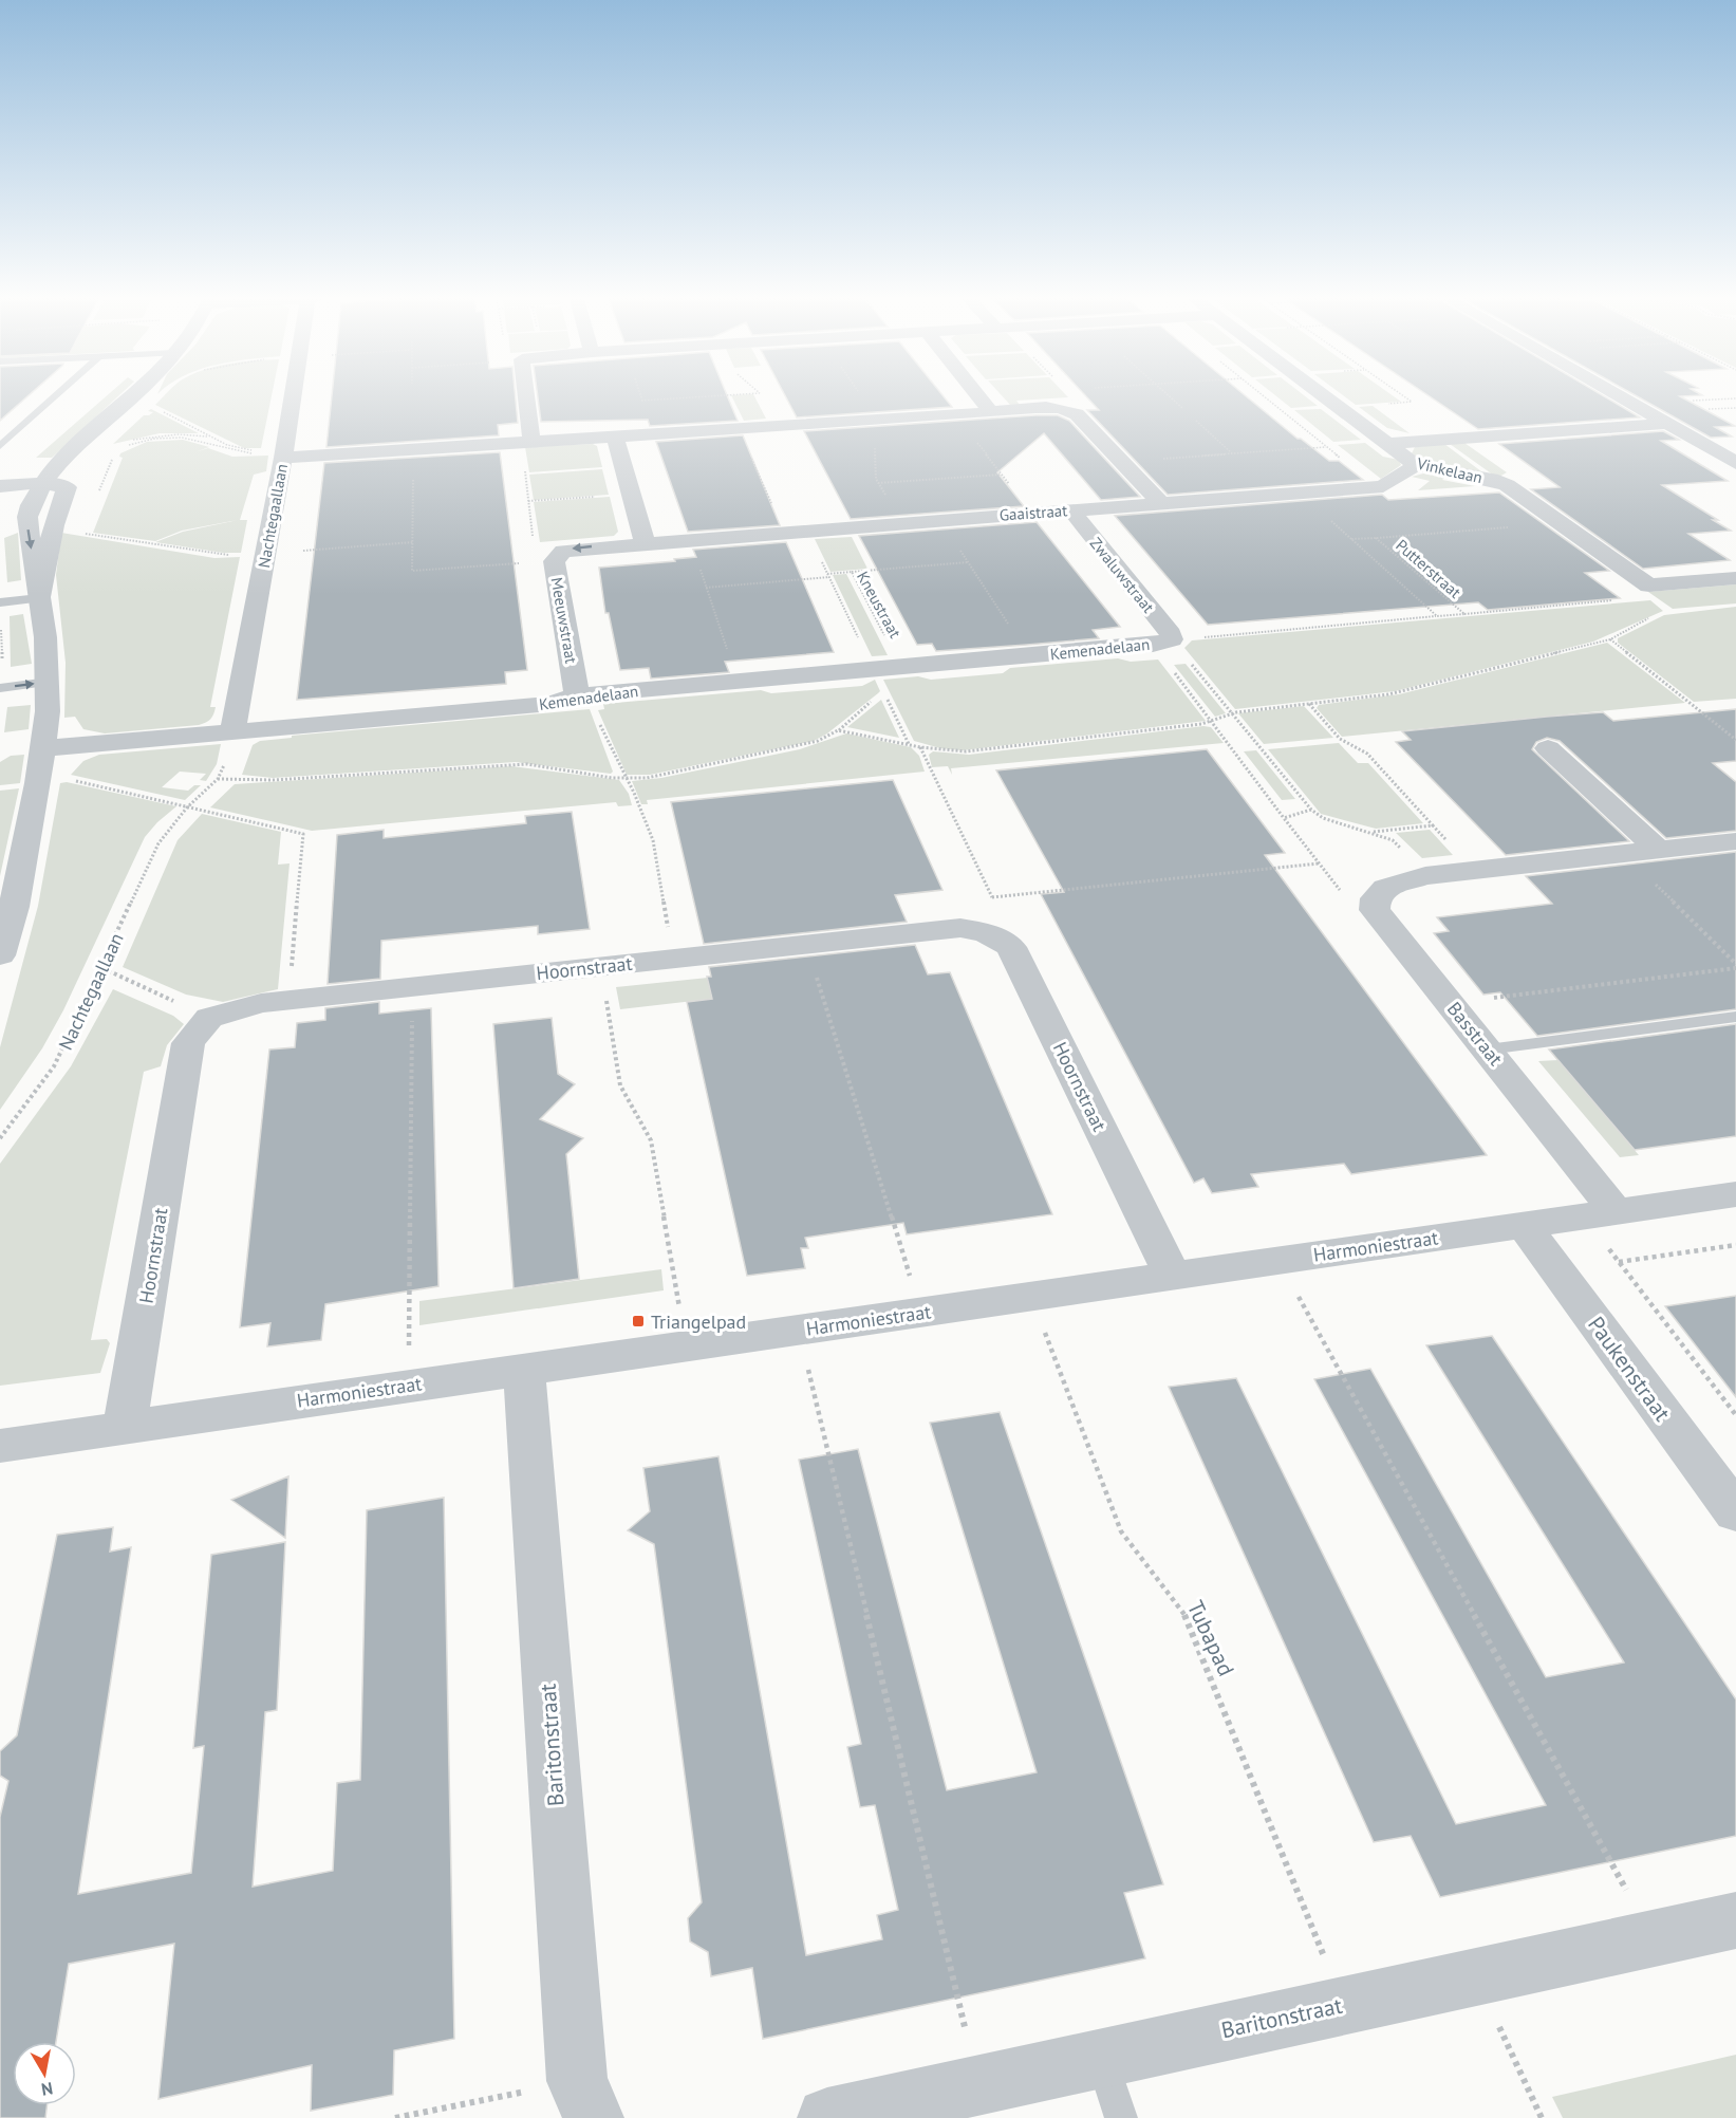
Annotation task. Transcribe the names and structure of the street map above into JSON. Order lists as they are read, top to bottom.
{
  "streets": {
    "street": [
      "Vinkelaan",
      "Gaaistraat",
      "Nachtegaallaan",
      "Zwaluwstraat",
      "Meeuwstraat",
      "Kemenadelaan",
      "Hoornstraat",
      "Basstraat",
      "Harmoniestraat",
      "Paukenstraat",
      "Baritonstraat"
    ],
    "path": ["Putterstraat", "Kneustraat", "Tubapad"]
  },
  "crossings": [
    ["Vinkelaan", "Gaaistraat"],
    ["Gaaistraat", "Putterstraat"],
    ["Gaaistraat", "Zwaluwstraat"],
    ["Gaaistraat", "Kneustraat"],
    ["Gaaistraat", "Meeuwstraat"],
    ["Nachtegaallaan", "Kemenadelaan"],
    ["Zwaluwstraat", "Kemenadelaan"],
    ["Kneustraat", "Kemenadelaan"],
    ["Meeuwstraat", "Kemenadelaan"],
    ["Hoornstraat", "Harmoniestraat"],
    ["Basstraat", "Harmoniestraat"],
    ["Harmoniestraat", "Paukenstraat"],
    ["Harmoniestraat", "Tubapad"],
    ["Harmoniestraat", "Baritonstraat"],
    ["Tubapad", "Baritonstraat"]
  ],
  "places": {
    "transit": ["Triangelpad"]
  },
  "north": "bottom"
}
